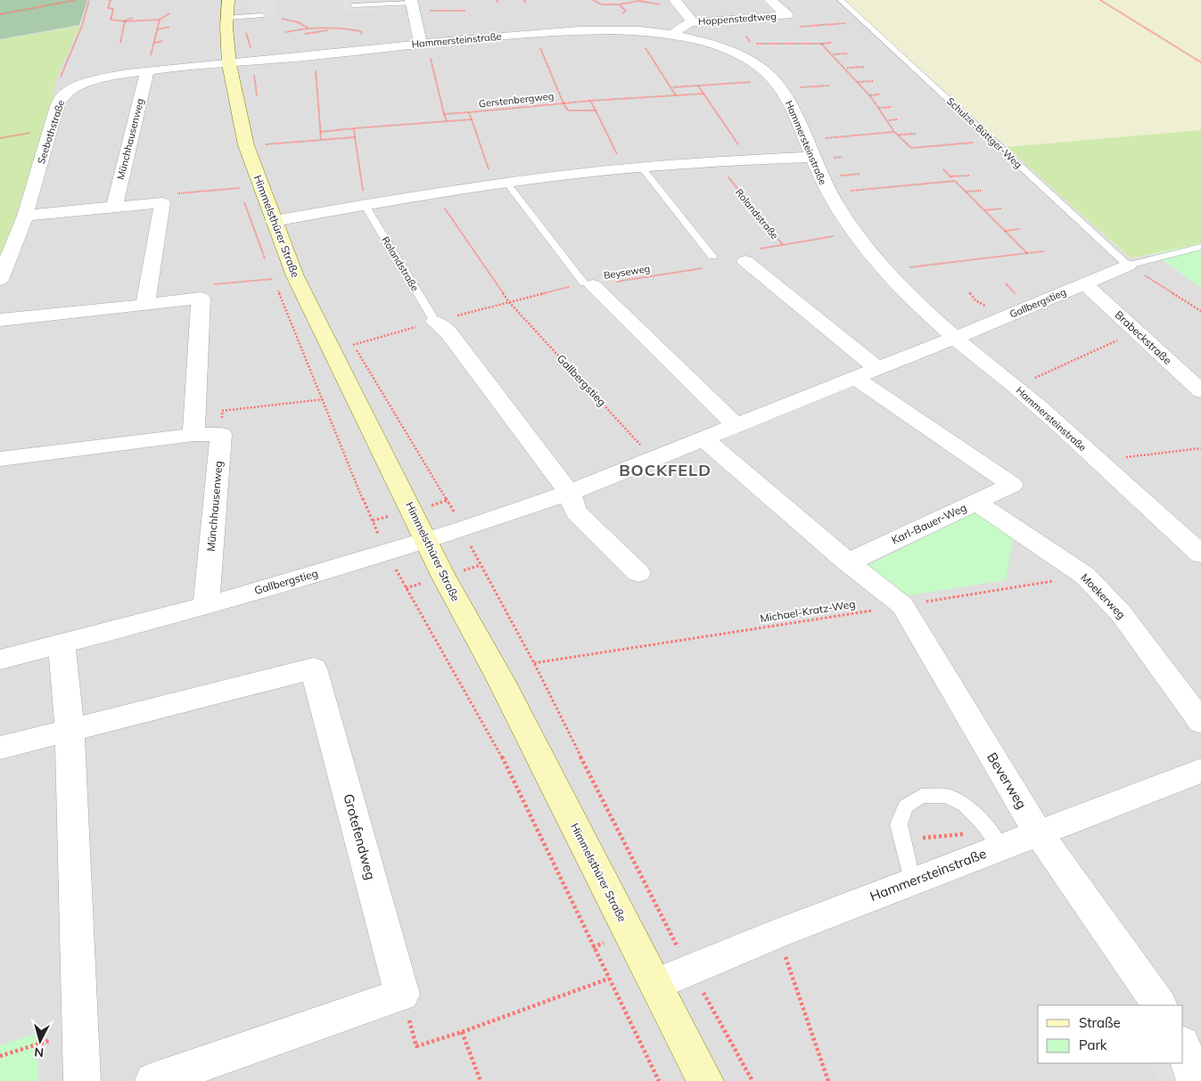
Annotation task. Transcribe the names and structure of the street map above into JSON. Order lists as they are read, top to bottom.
{
  "streets": {
    "street": [
      "Hoppenstedtweg",
      "Hammersteinstraße",
      "Seebothstraße",
      "Münchhausenweg",
      "Himmelsthürer Straße",
      "Gallbergstieg",
      "Brabeckstraße",
      "Karl-Bauer-Weg",
      "Moekerweg",
      "Beverweg",
      "Grotefendweg"
    ],
    "lane": ["Schulze-Büttger-Weg", "Rolandstraße"],
    "path": ["Gerstenbergweg", "Beyseweg", "Michael-Kratz-Weg"]
  },
  "crossings": [
    ["Hoppenstedtweg", "Hammersteinstraße"],
    ["Hammersteinstraße", "Seebothstraße"],
    ["Hammersteinstraße", "Himmelsthürer Straße"],
    ["Hammersteinstraße", "Gallbergstieg"],
    ["Hammersteinstraße", "Beverweg"],
    ["Seebothstraße", "Münchhausenweg"],
    ["Seebothstraße", "Himmelsthürer Straße"],
    ["Schulze-Büttger-Weg", "Gallbergstieg"],
    ["Münchhausenweg", "Gallbergstieg"],
    ["Rolandstraße", "Beyseweg"],
    ["Himmelsthürer Straße", "Gallbergstieg"],
    ["Beyseweg", "Gallbergstieg"],
    ["Gallbergstieg", "Brabeckstraße"],
    ["Gallbergstieg", "Karl-Bauer-Weg"],
    ["Karl-Bauer-Weg", "Moekerweg"],
    ["Karl-Bauer-Weg", "Beverweg"],
    ["Moekerweg", "Michael-Kratz-Weg"],
    ["Michael-Kratz-Weg", "Beverweg"]
  ],
  "districts": ["BOCKFELD"],
  "legend": ["Straße", "Park"],
  "north": "bottom"
}
